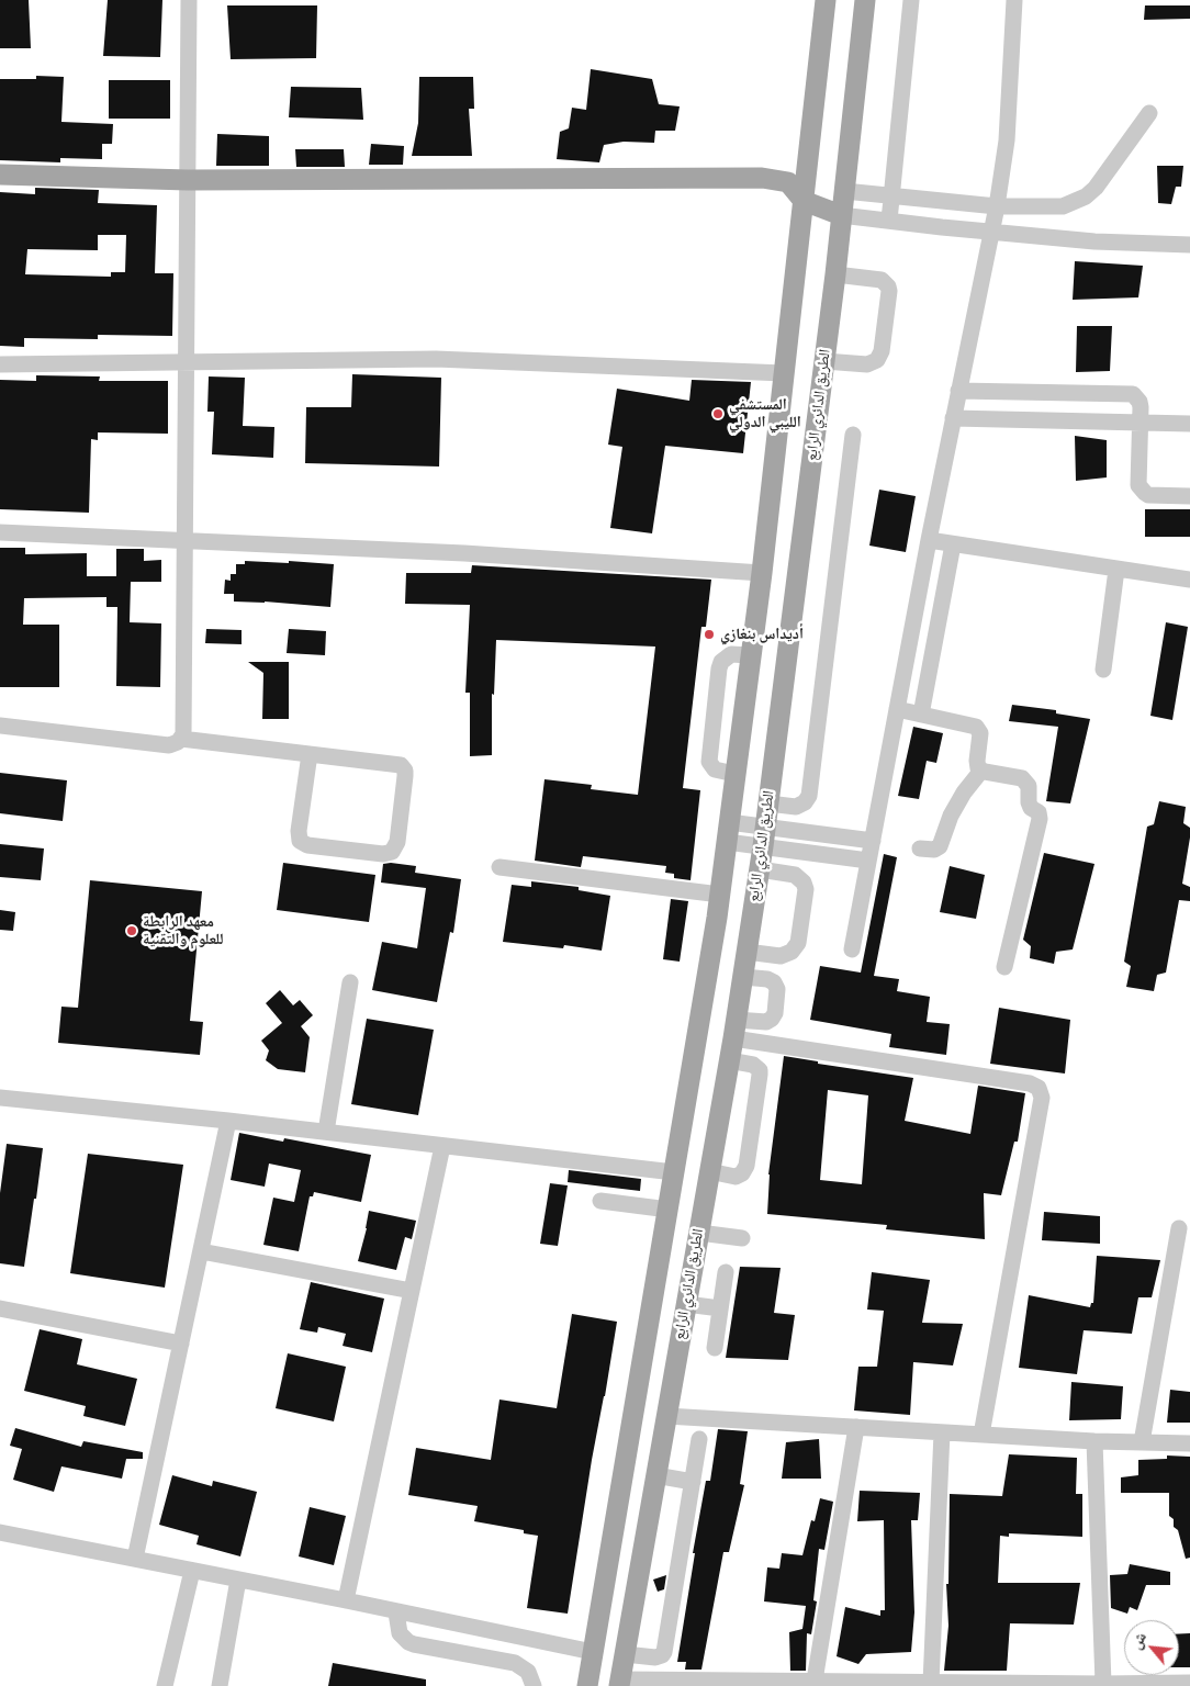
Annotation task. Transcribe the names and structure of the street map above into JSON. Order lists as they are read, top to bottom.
{
  "streets": {
    "main road": ["الطريق الدائري الرابع"]
  },
  "places": ["المستشفي الليبي الدولي", "أديداس بنغازي", "معهد الرابطة للعلوم والتقنية"],
  "north": "top left"
}
